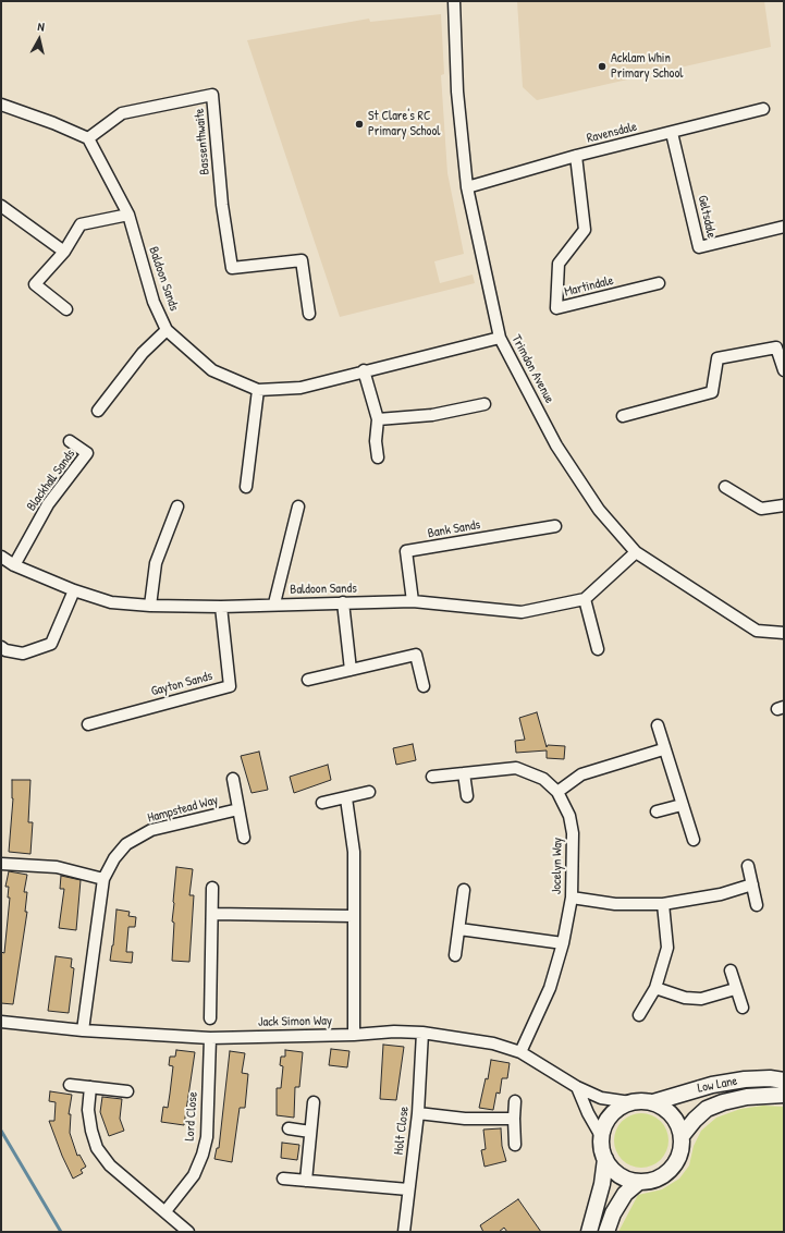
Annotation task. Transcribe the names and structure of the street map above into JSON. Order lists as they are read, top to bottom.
{
  "streets": {
    "main road": ["Low Lane"],
    "street": [
      "Ravensdale",
      "Bassenthwaite",
      "Geltsdale",
      "Baldoon Sands",
      "Martindale",
      "Trimdon Avenue",
      "Blackhall Sands",
      "Bank Sands",
      "Gayton Sands",
      "Hampstead Way",
      "Jocelyn Way",
      "Jack Simon Way",
      "Lord Close",
      "Holt Close"
    ]
  },
  "crossings": [
    ["Ravensdale", "Geltsdale"],
    ["Ravensdale", "Martindale"],
    ["Ravensdale", "Trimdon Avenue"],
    ["Bassenthwaite", "Baldoon Sands"],
    ["Baldoon Sands", "Trimdon Avenue"],
    ["Baldoon Sands", "Blackhall Sands"],
    ["Baldoon Sands", "Bank Sands"],
    ["Baldoon Sands", "Gayton Sands"],
    ["Hampstead Way", "Jack Simon Way"],
    ["Jocelyn Way", "Jack Simon Way"],
    ["Jack Simon Way", "Low Lane"],
    ["Jack Simon Way", "Lord Close"],
    ["Jack Simon Way", "Holt Close"]
  ],
  "places": ["Acklam Whin Primary School", "St Clare's RC Primary School"],
  "north": "top"
}
